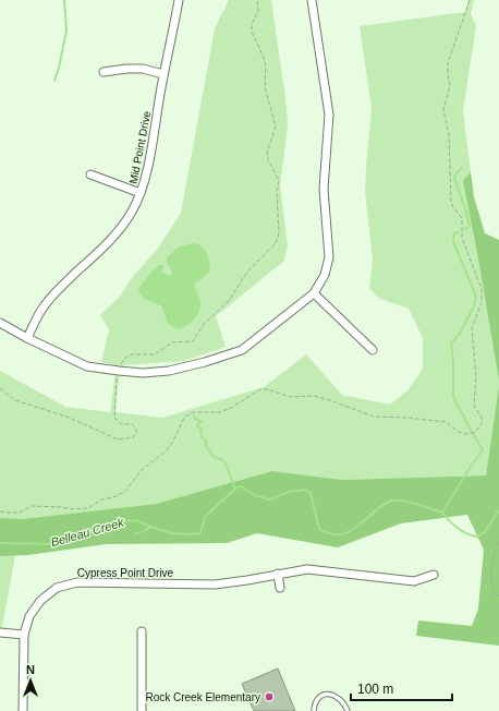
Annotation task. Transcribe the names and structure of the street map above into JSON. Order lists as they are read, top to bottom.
{
  "streets": {
    "street": ["Mid Point Drive", "Cypress Point Drive"]
  },
  "water": ["Belleau Creek"],
  "places": ["Rock Creek Elementary"],
  "scale_bar": "100 m",
  "north": "top"
}
